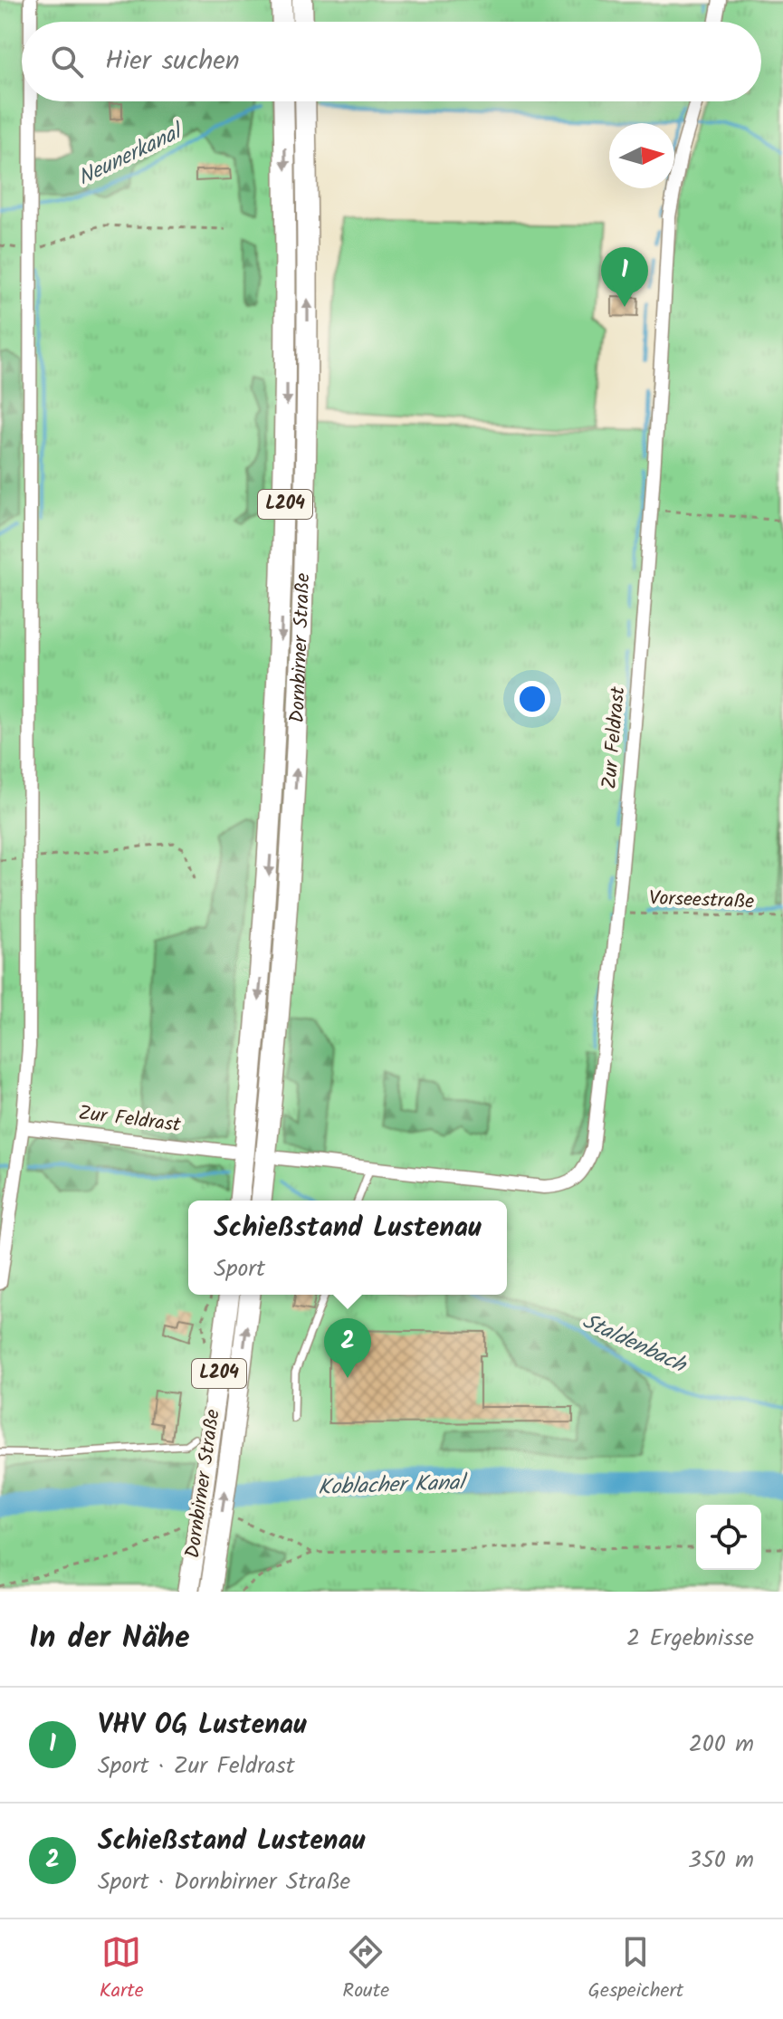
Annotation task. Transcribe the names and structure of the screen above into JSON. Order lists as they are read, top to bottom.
{
  "streets": {
    "main road": ["L204", "Dornbirner Straße"],
    "street": ["Zur Feldrast"],
    "path": ["Vorseestraße"]
  },
  "crossings": [
    ["Zur Feldrast", "Vorseestraße"]
  ],
  "water": ["Neunerkanal", "Staldenbach", "Koblacher Kanal"],
  "north": "right",
  "page": {
    "search": "Hier suchen",
    "pins": ["1", "2"],
    "popup": ["Schießstand Lustenau", "Sport"],
    "heading": ["In der Nähe", "2 Ergebnisse"],
    "list": [
      {
        "mark": "1",
        "name": "VHV OG Lustenau",
        "note": "Sport · Zur Feldrast",
        "value": "200 m"
      },
      {
        "mark": "2",
        "name": "Schießstand Lustenau",
        "note": "Sport · Dornbirner Straße",
        "value": "350 m"
      }
    ],
    "nav": ["Karte", "Route", "Gespeichert"]
  }
}
